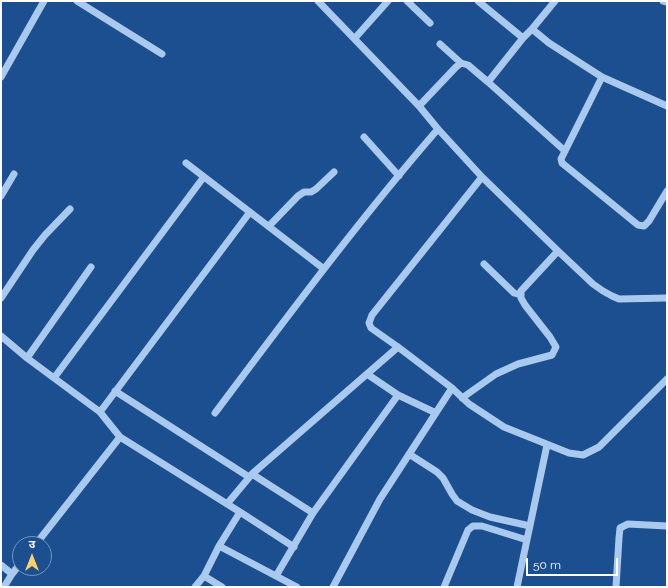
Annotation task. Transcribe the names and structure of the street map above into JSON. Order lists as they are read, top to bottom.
{
  "scale_bar": "50 m",
  "north": "top"
}
